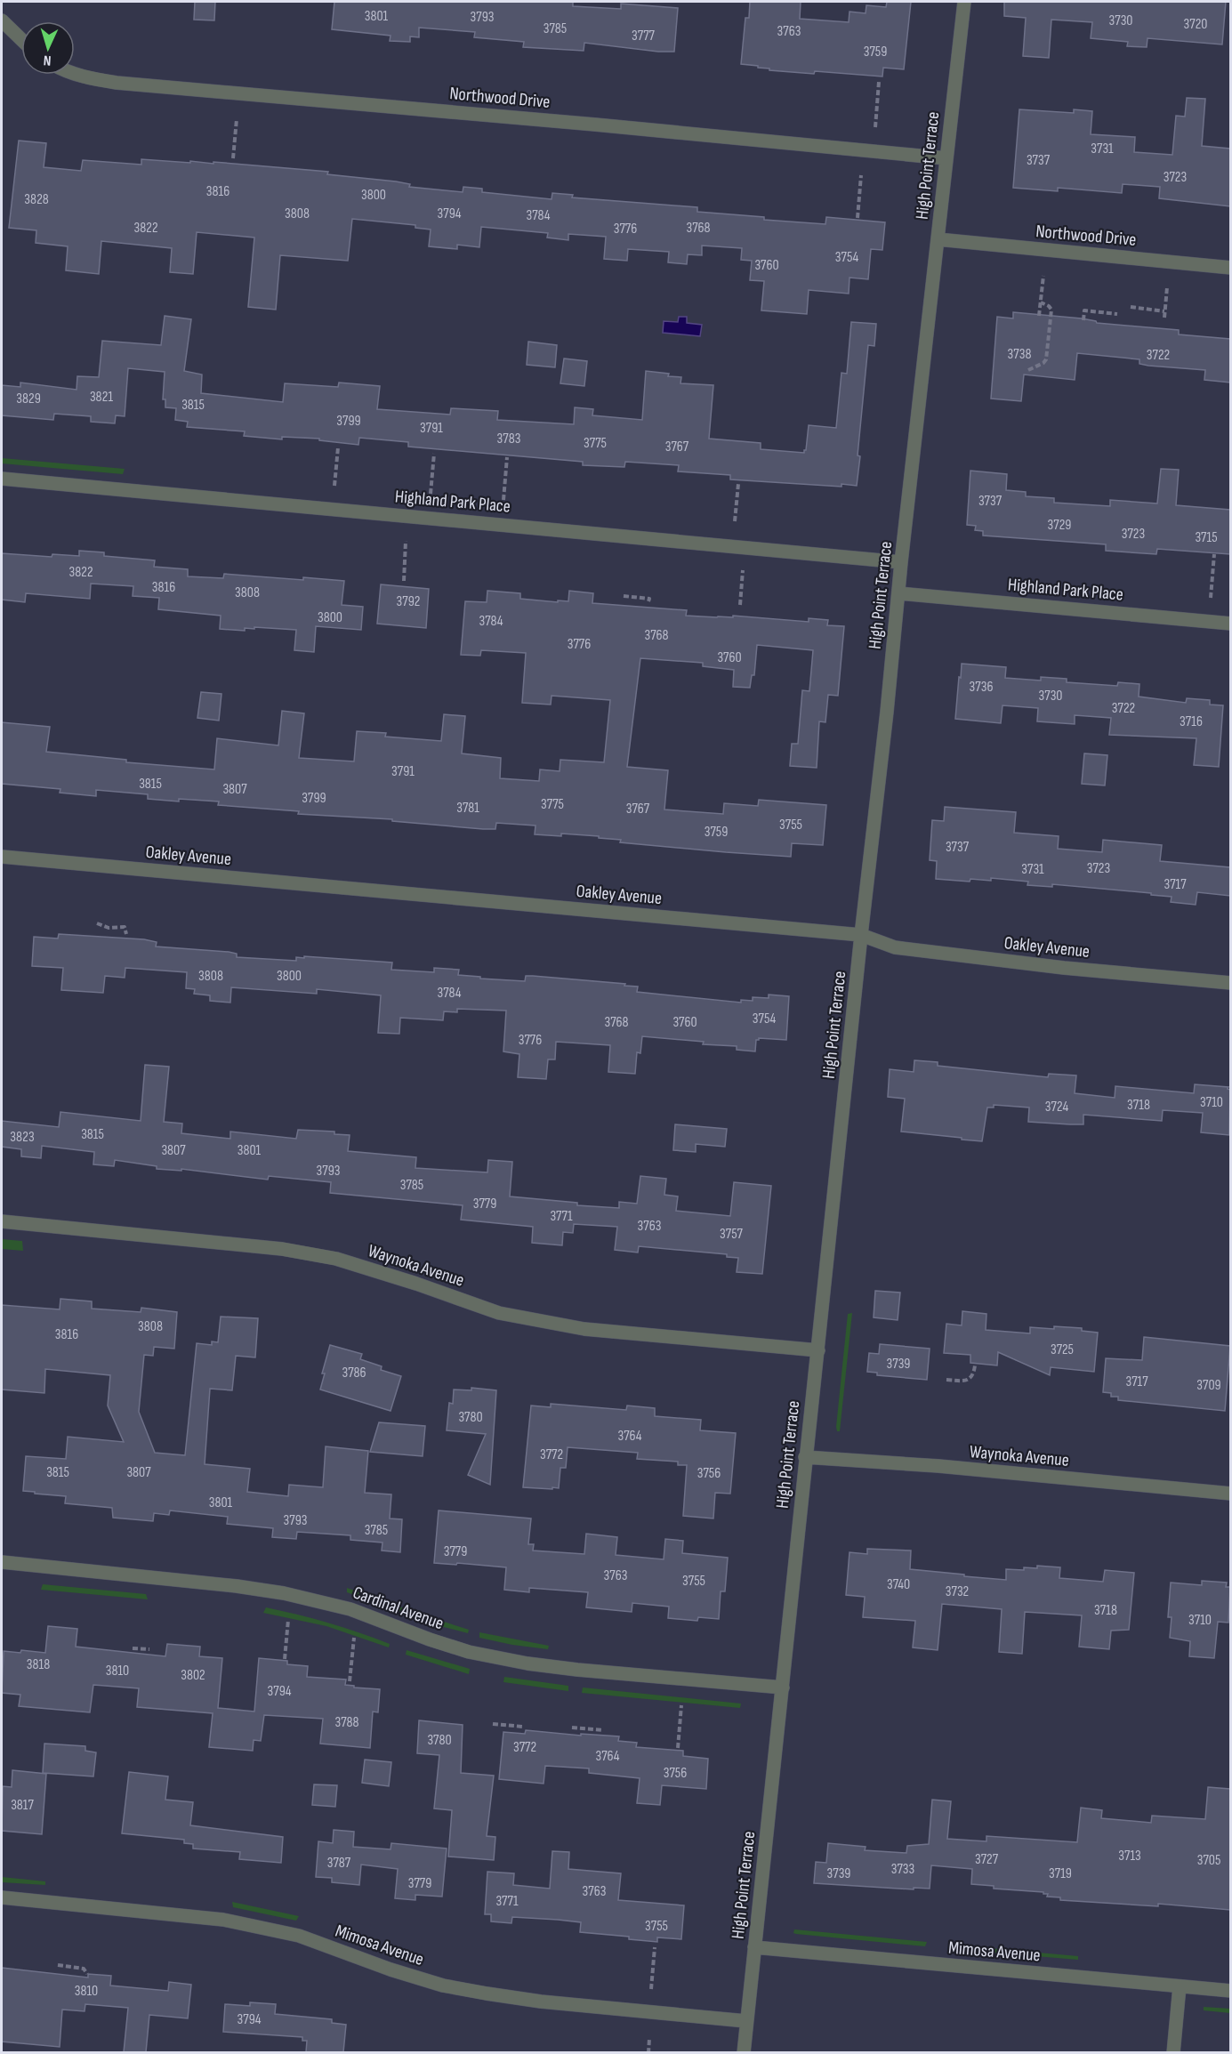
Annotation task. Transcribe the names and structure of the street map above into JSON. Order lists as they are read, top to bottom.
{
  "streets": {
    "street": [
      "Northwood Drive",
      "High Point Terrace",
      "Highland Park Place",
      "Oakley Avenue",
      "Waynoka Avenue",
      "Cardinal Avenue",
      "Mimosa Avenue"
    ]
  },
  "crossings": [
    ["Northwood Drive", "High Point Terrace"],
    ["High Point Terrace", "Highland Park Place"],
    ["High Point Terrace", "Oakley Avenue"],
    ["High Point Terrace", "Waynoka Avenue"],
    ["High Point Terrace", "Cardinal Avenue"],
    ["High Point Terrace", "Mimosa Avenue"]
  ],
  "house_numbers": [
    "3801",
    "3793",
    "3730",
    "3720",
    "3785",
    "3763",
    "3777",
    "3759",
    "3731",
    "3737",
    "3723",
    "3816",
    "3800",
    "3828",
    "3808",
    "3794",
    "3784",
    "3822",
    "3768",
    "3776",
    "3754",
    "3760",
    "3738",
    "3722",
    "3821",
    "3829",
    "3815",
    "3799",
    "3791",
    "3783",
    "3775",
    "3767",
    "3737",
    "3729",
    "3723",
    "3715",
    "3822",
    "3816",
    "3808",
    "3792",
    "3800",
    "3784",
    "3768",
    "3776",
    "3760",
    "3736",
    "3730",
    "3722",
    "3716",
    "3791",
    "3815",
    "3807",
    "3799",
    "3775",
    "3781",
    "3767",
    "3755",
    "3759",
    "3737",
    "3723",
    "3731",
    "3717",
    "3808",
    "3800",
    "3784",
    "3754",
    "3768",
    "3760",
    "3776",
    "3710",
    "3718",
    "3724",
    "3815",
    "3823",
    "3807",
    "3801",
    "3793",
    "3785",
    "3779",
    "3771",
    "3763",
    "3757",
    "3808",
    "3816",
    "3725",
    "3739",
    "3786",
    "3717",
    "3709",
    "3780",
    "3764",
    "3772",
    "3815",
    "3807",
    "3756",
    "3801",
    "3793",
    "3785",
    "3779",
    "3763",
    "3755",
    "3740",
    "3732",
    "3718",
    "3710",
    "3818",
    "3810",
    "3802",
    "3794",
    "3788",
    "3780",
    "3772",
    "3764",
    "3756",
    "3817",
    "3713",
    "3727",
    "3705",
    "3787",
    "3733",
    "3739",
    "3719",
    "3779",
    "3763",
    "3771",
    "3755",
    "3810",
    "3794"
  ],
  "north": "bottom"
}
